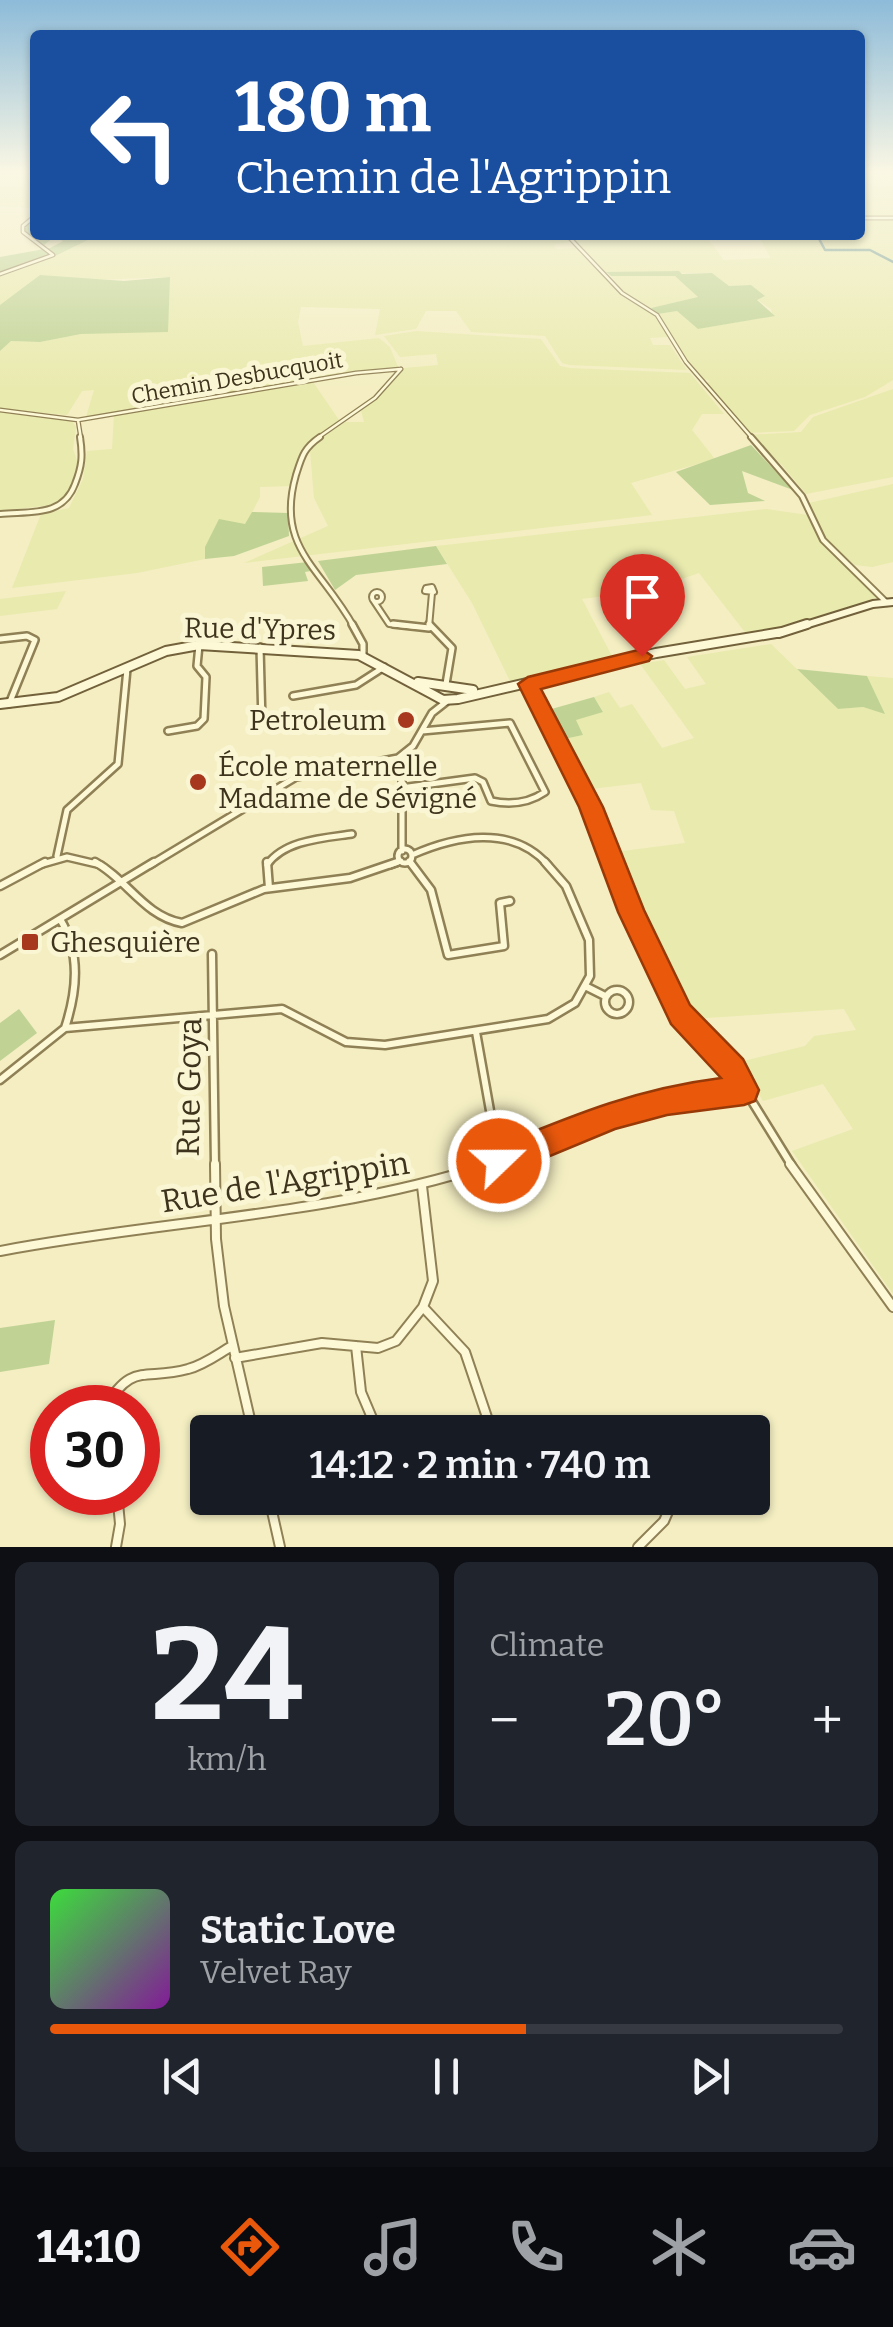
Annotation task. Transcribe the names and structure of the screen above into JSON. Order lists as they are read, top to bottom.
{
  "streets": {
    "main road": ["Rue d'Ypres"],
    "street": ["Chemin Desbucquoit", "Rue Goya", "Rue de l'Agrippin"]
  },
  "crossings": [
    ["Chemin Desbucquoit", "Rue d'Ypres"],
    ["Rue Goya", "Rue de l'Agrippin"]
  ],
  "places": {
    "other": ["Petroleum", "École maternelle Madame de Sévigné"],
    "transit": ["Ghesquière"]
  },
  "page": {
    "turn": ["180 m", "Chemin de l'Agrippin"],
    "limit": "30",
    "trip": "14:12 · 2 min · 740 m",
    "tile": [
      ["24", "km/h"],
      "Climate"
    ],
    "heat": ["−", "20°", "+"],
    "song": ["Static Love", "Velvet Ray"],
    "tabs": "14:10"
  }
}
